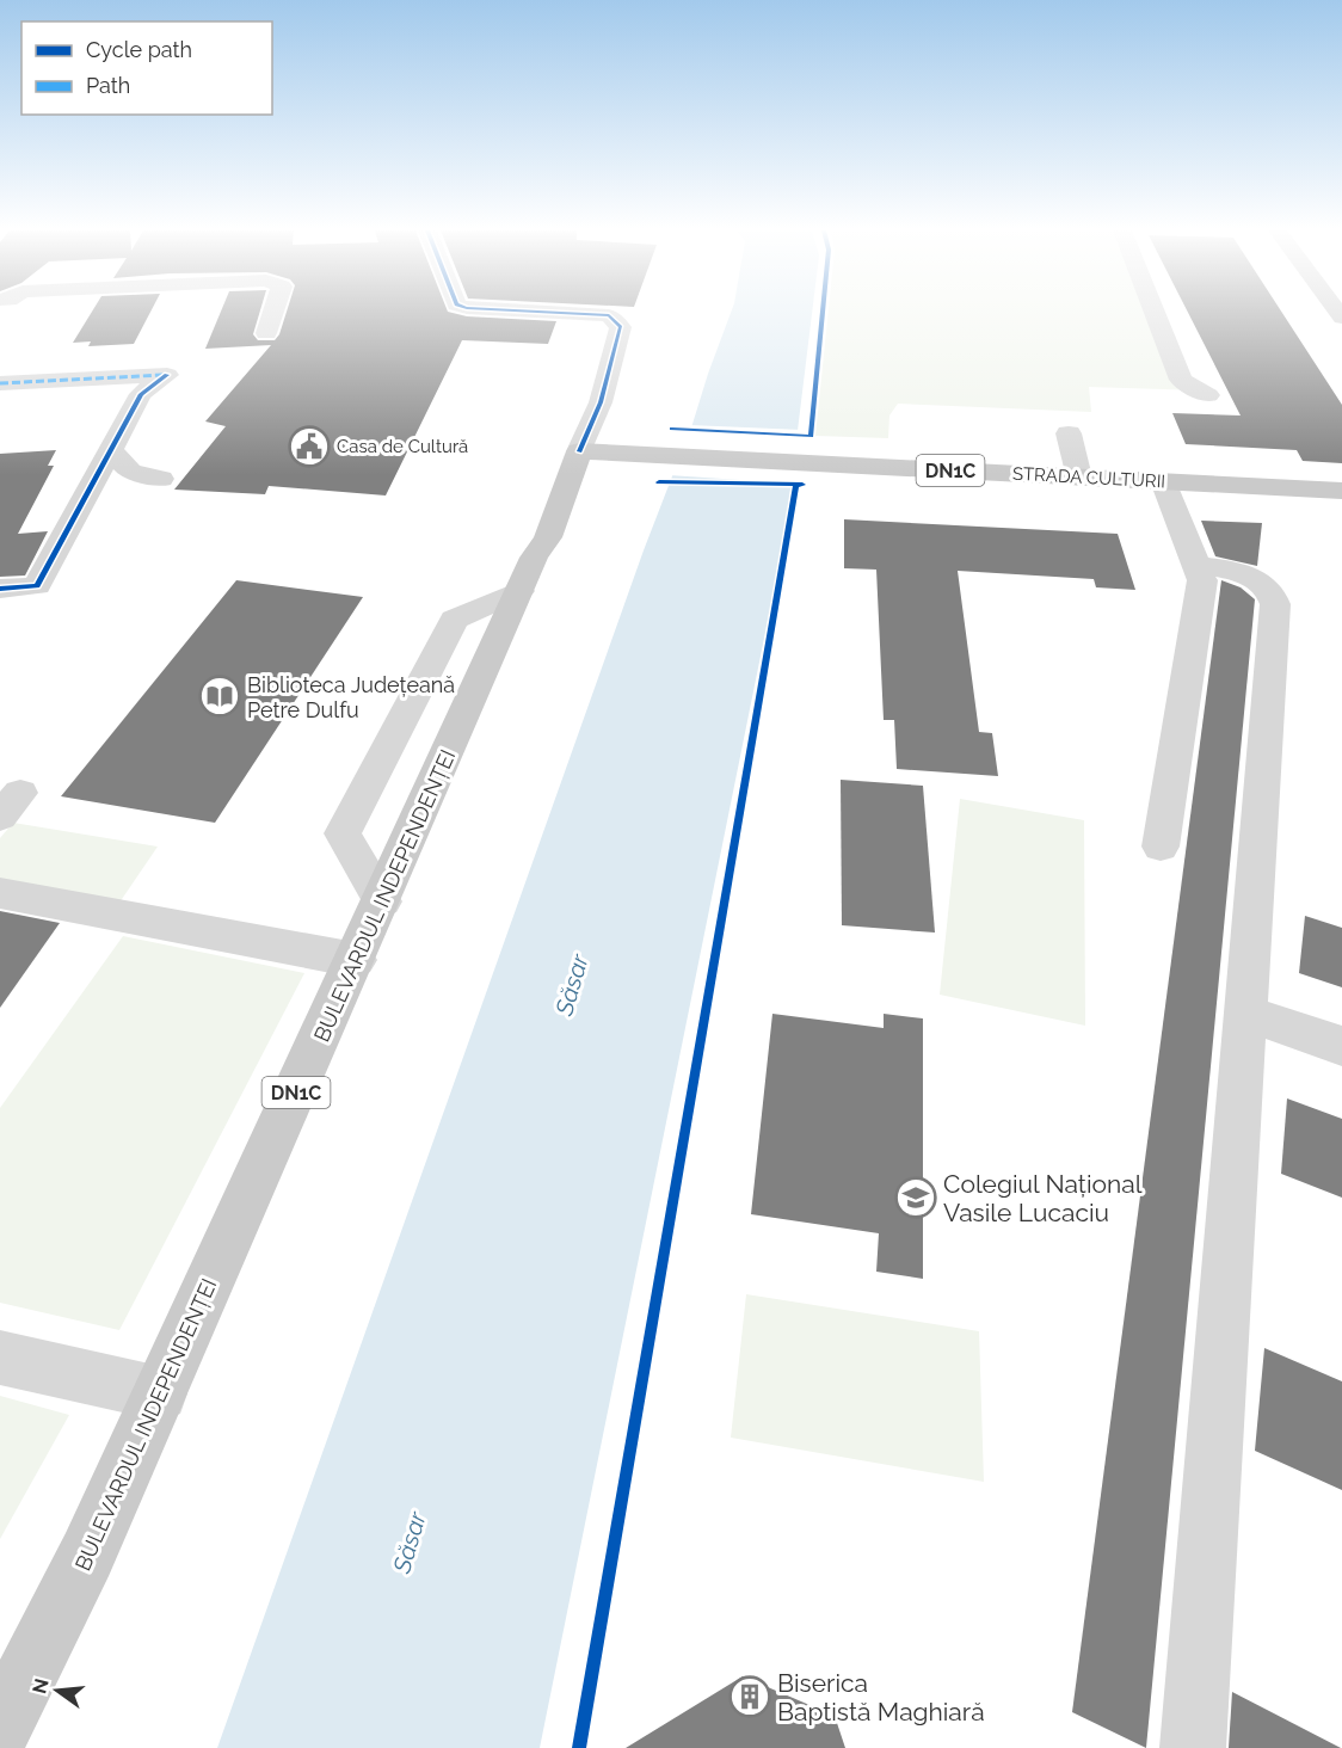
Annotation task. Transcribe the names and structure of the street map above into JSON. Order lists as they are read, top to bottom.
{
  "streets": {
    "main road": ["DN1C", "STRADA CULTURII", "BULEVARDUL INDEPENDENȚEI"]
  },
  "crossings": [
    ["STRADA CULTURII", "BULEVARDUL INDEPENDENȚEI"]
  ],
  "water": ["Săsar"],
  "places": {
    "public building": ["Casa de Cultură"],
    "library": ["Biblioteca Județeană Petre Dulfu"],
    "school or university": ["Colegiul Național Vasile Lucaciu"],
    "building": ["Biserica Baptistă Maghiară"]
  },
  "legend": ["Cycle path", "Path"],
  "north": "left"
}
